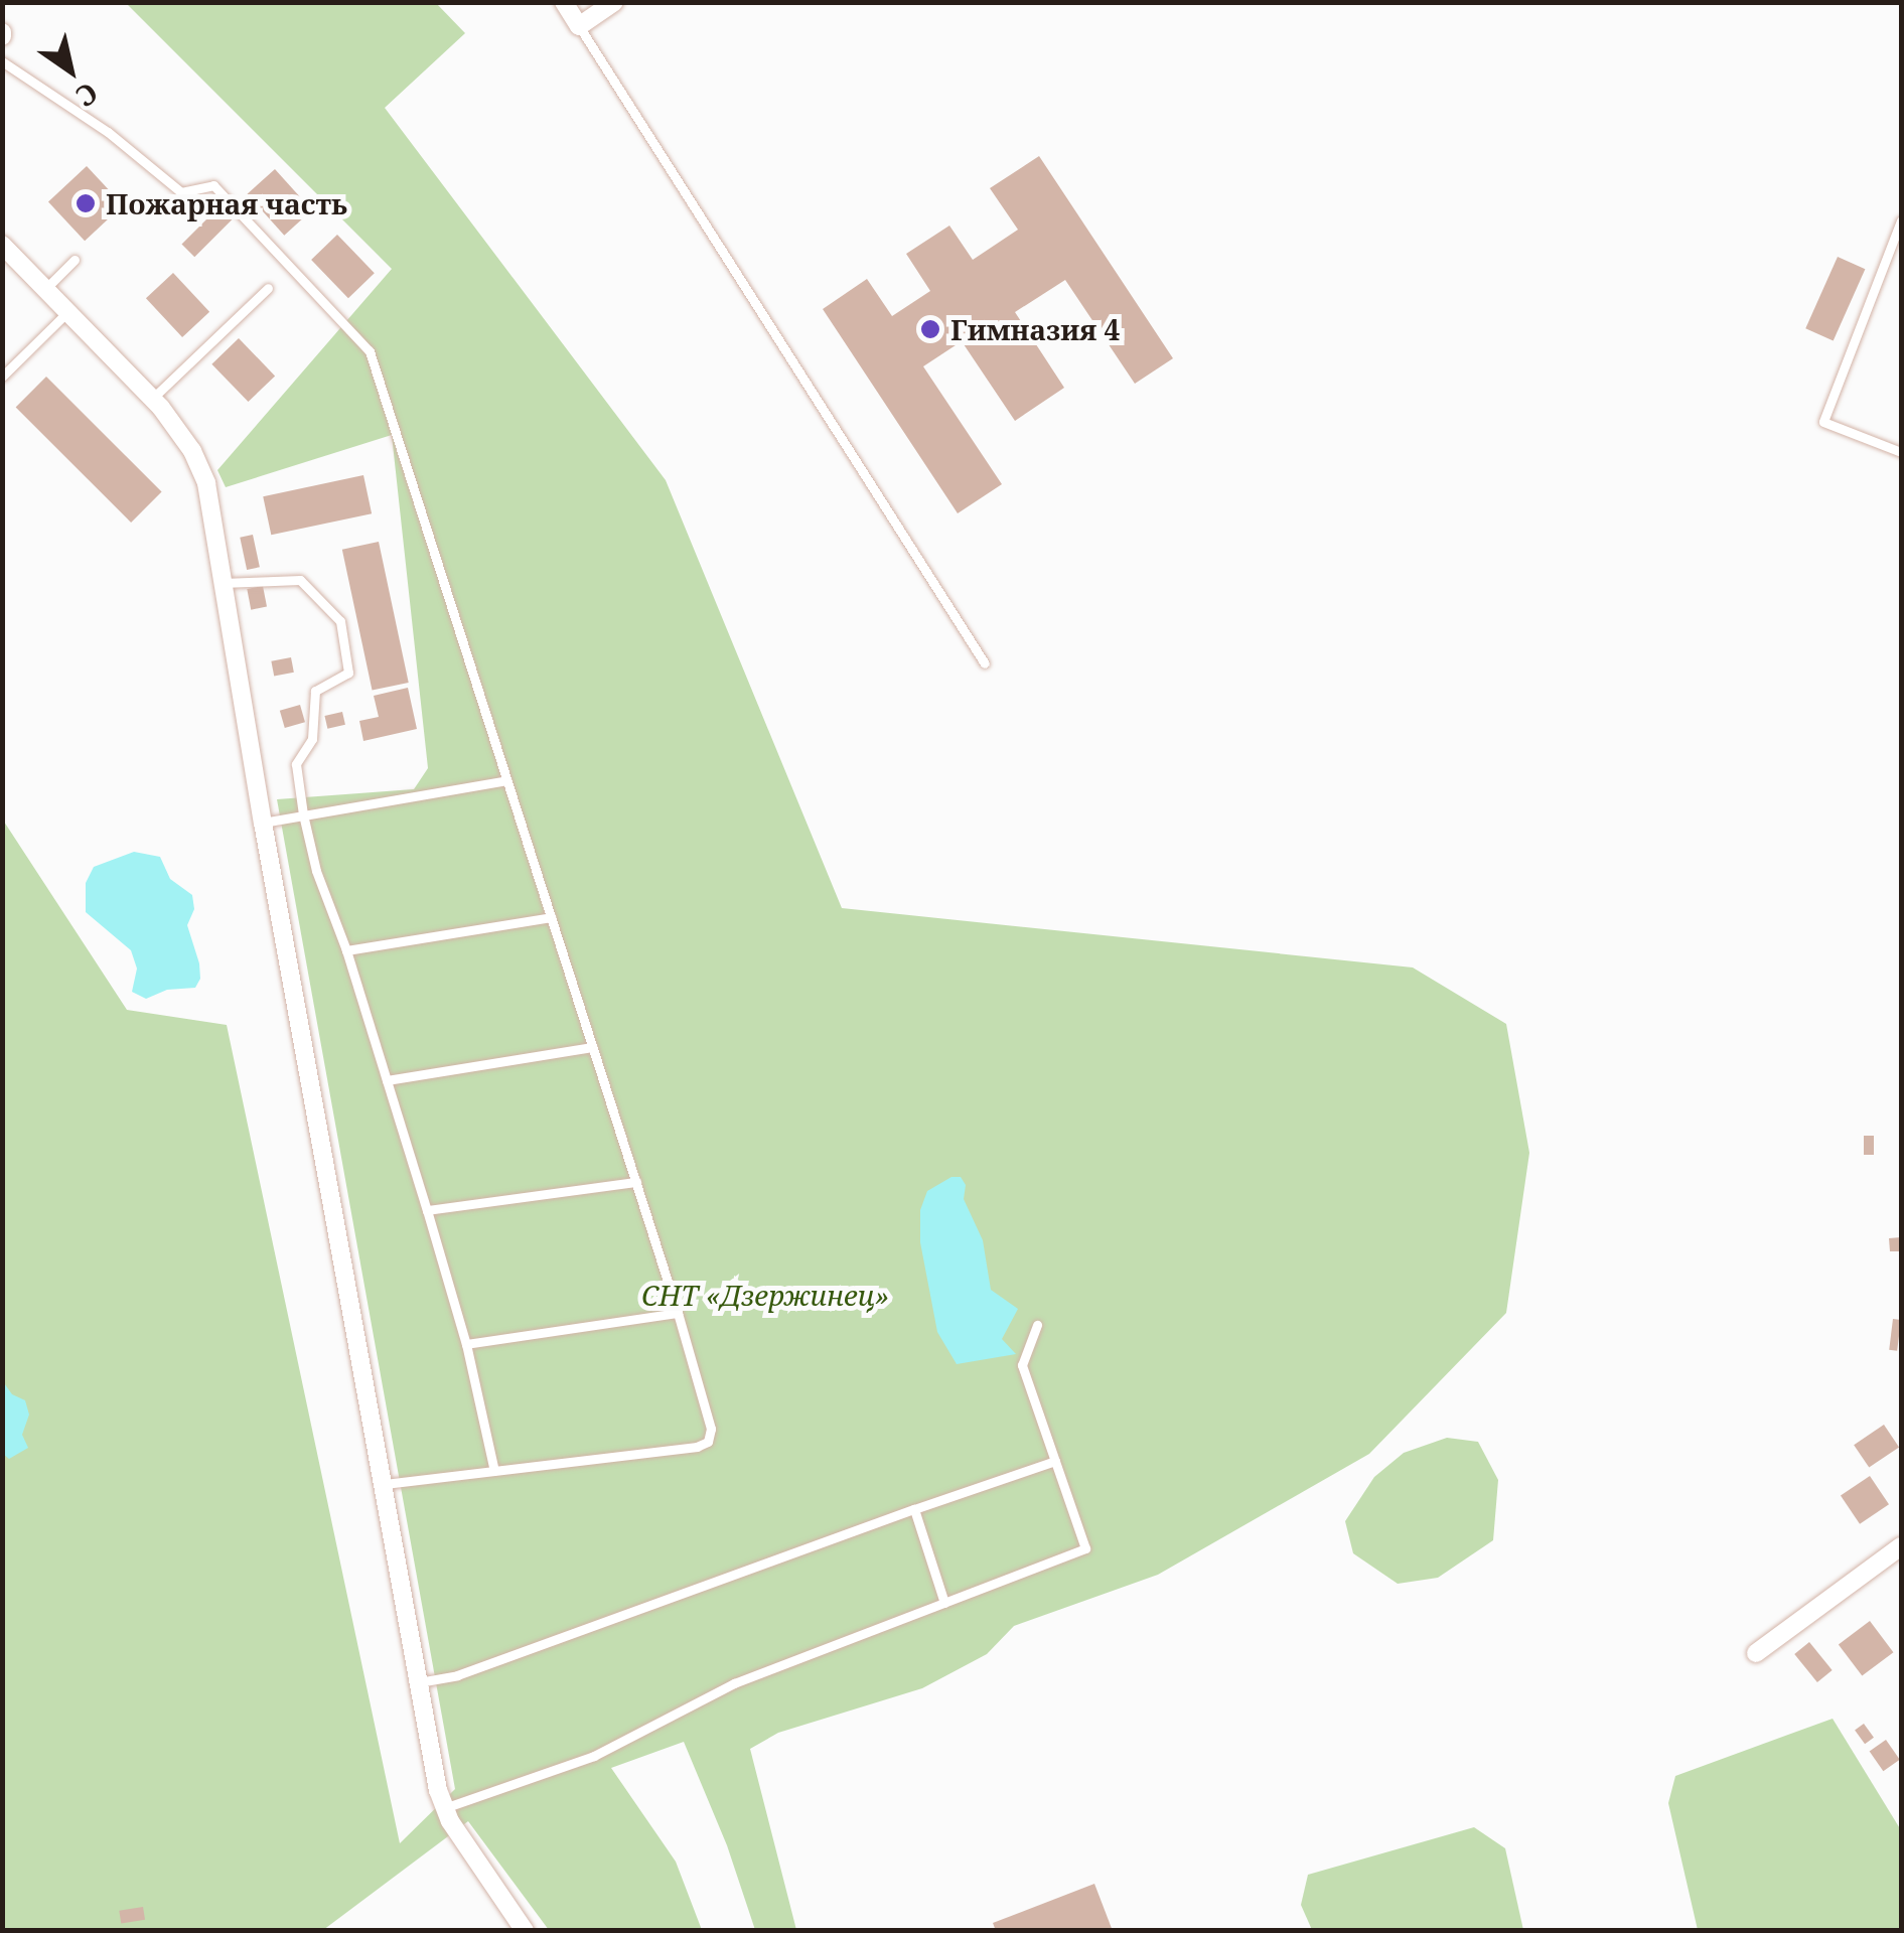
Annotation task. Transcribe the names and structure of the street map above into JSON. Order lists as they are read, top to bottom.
{
  "parks": ["СНТ «Дзержинец»"],
  "places": ["Пожарная часть", "Гимназия 4"],
  "north": "bottom right"
}
